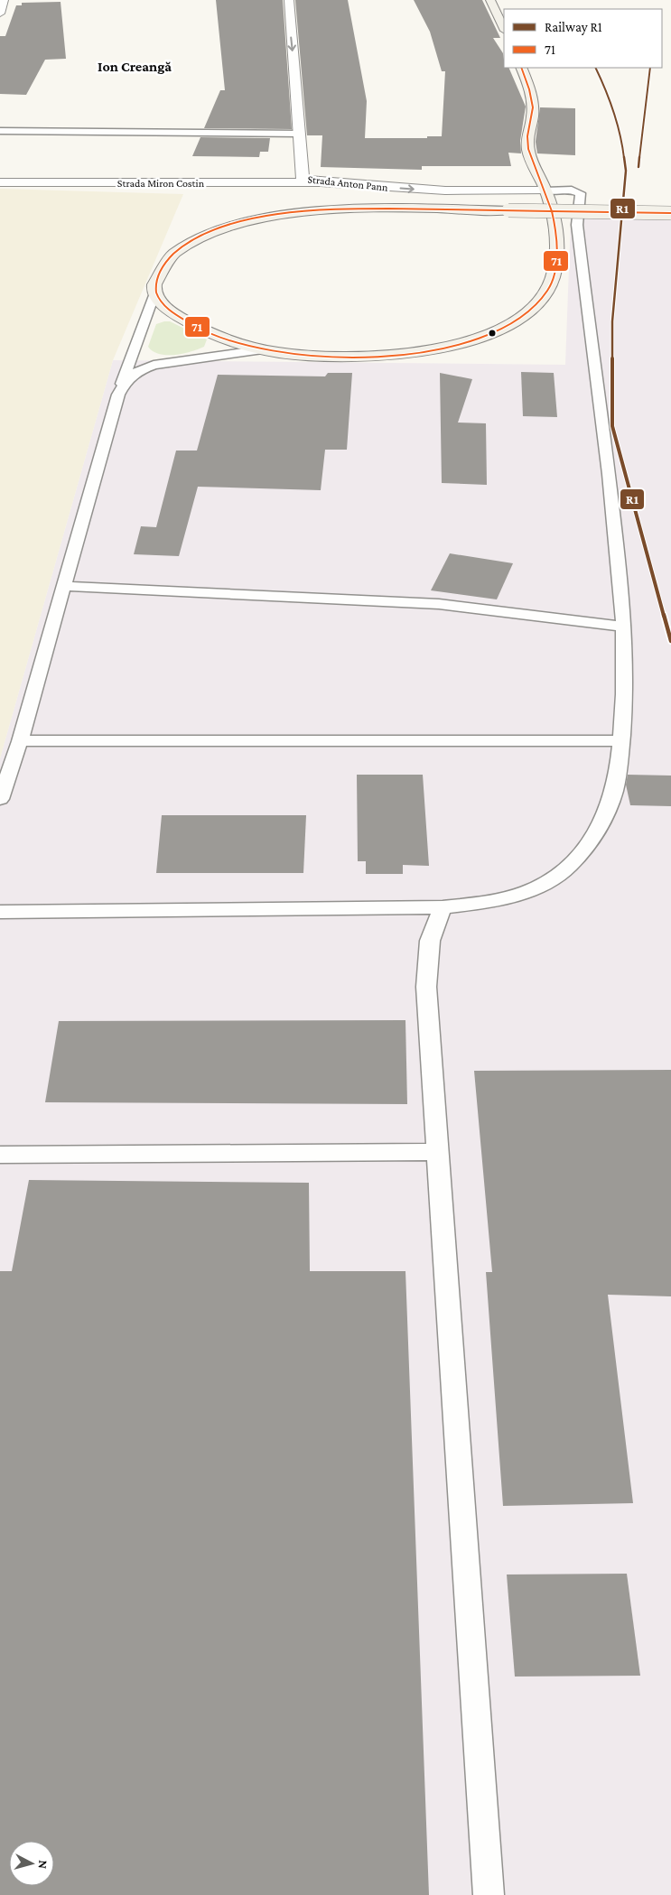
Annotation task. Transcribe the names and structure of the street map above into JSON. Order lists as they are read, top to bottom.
{
  "streets": {
    "street": ["Strada Miron Costin", "Strada Anton Pann"]
  },
  "crossings": [
    ["Strada Miron Costin", "Strada Anton Pann"]
  ],
  "districts": ["Ion Creangă"],
  "lines": ["rail line R1", "transit line 71"],
  "legend": ["Railway R1", "71"],
  "north": "right"
}
